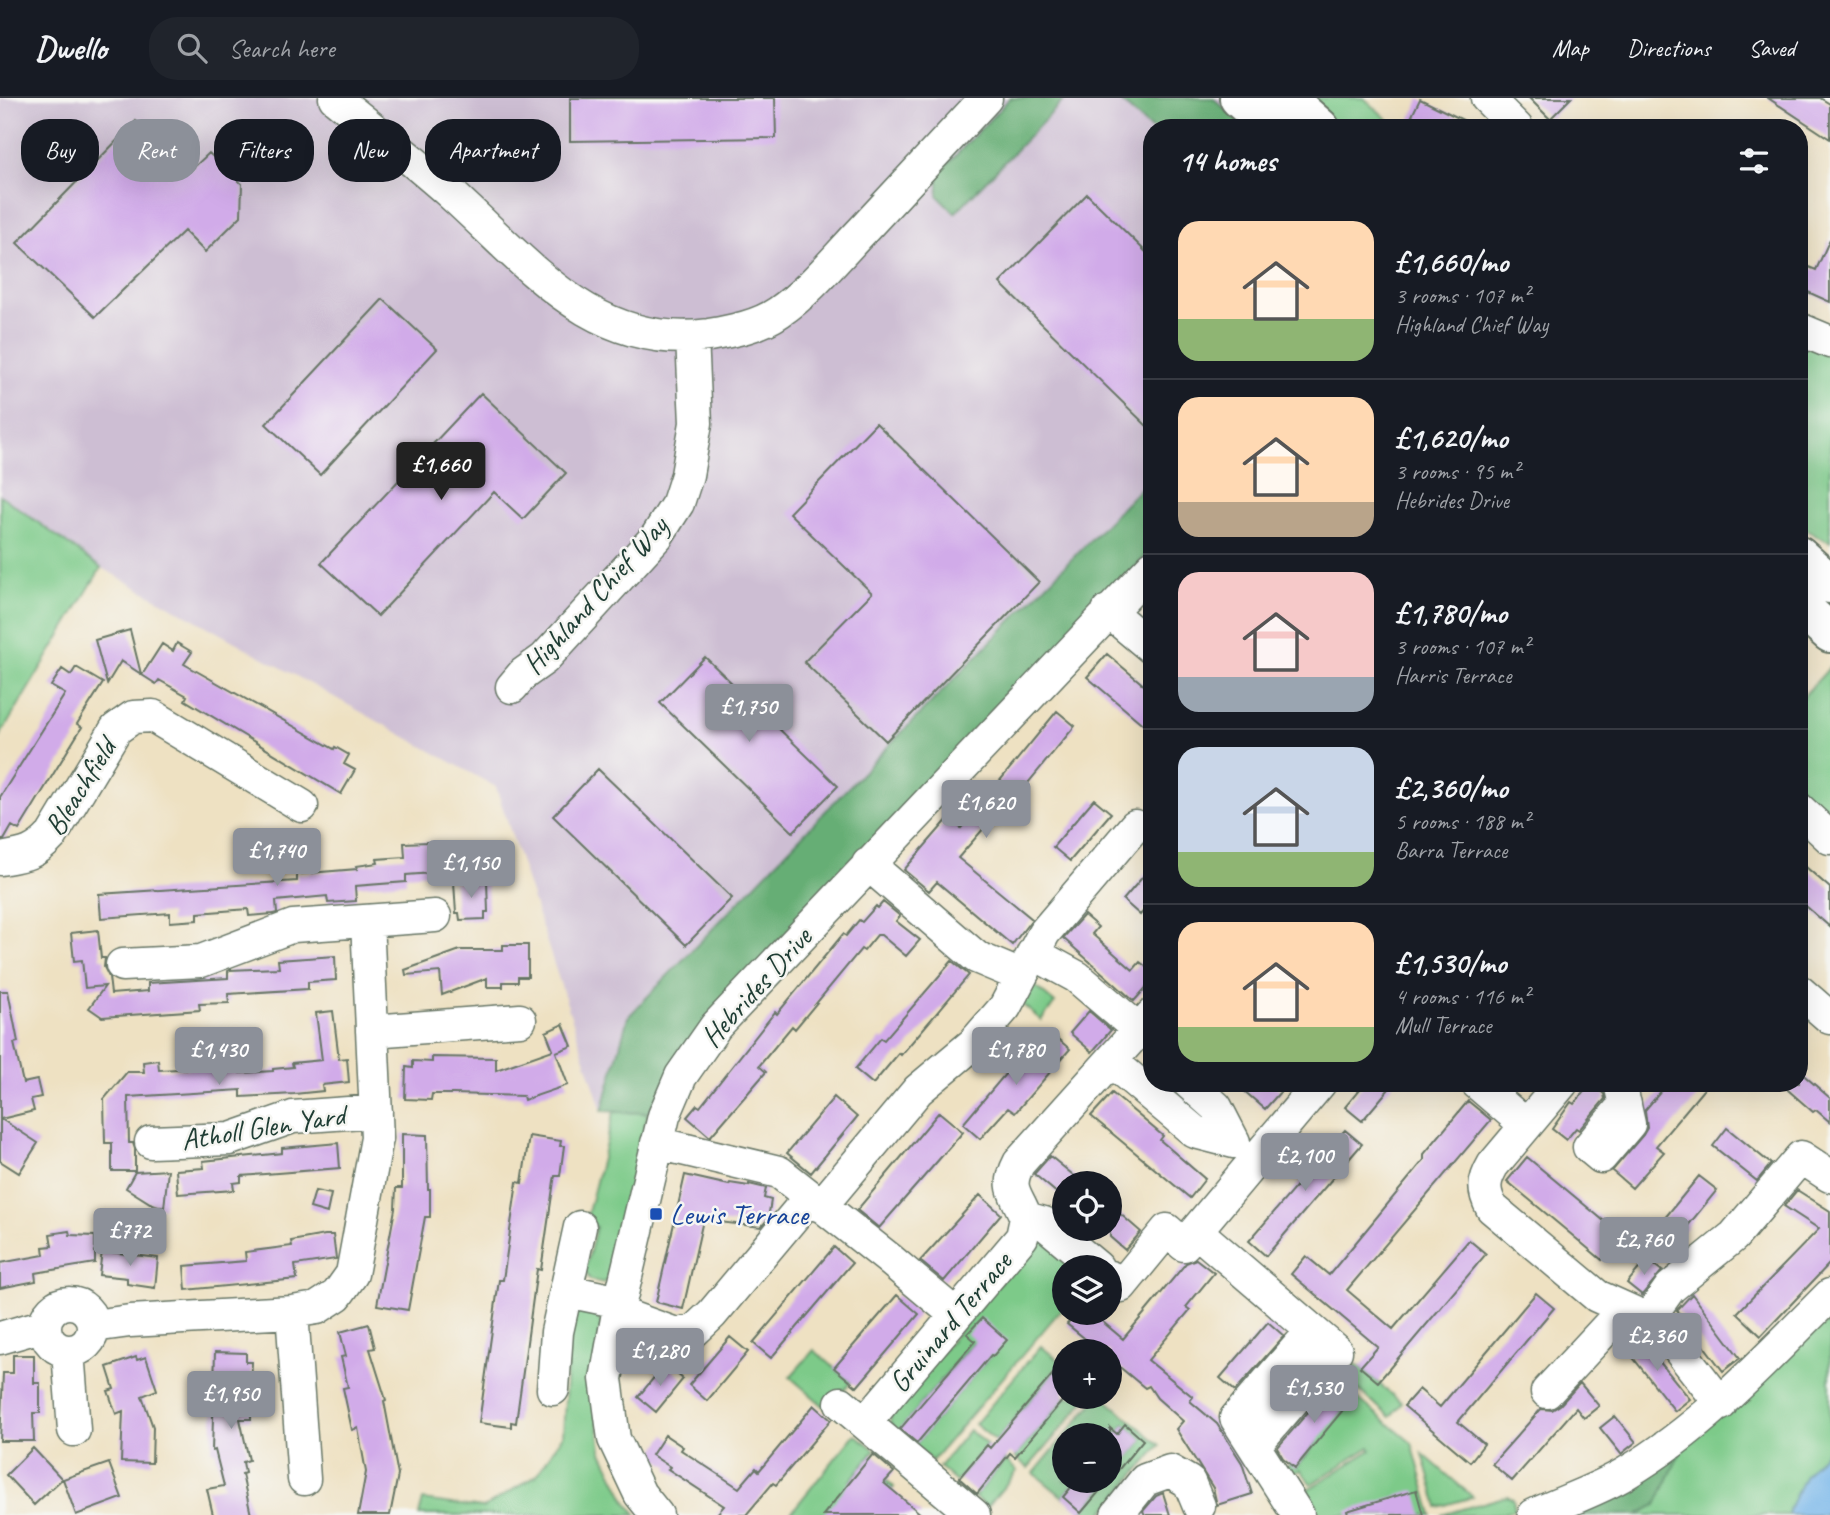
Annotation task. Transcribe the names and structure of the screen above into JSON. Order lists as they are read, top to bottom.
{
  "streets": {
    "street": [
      "Highland Chief Way",
      "Bleachfield",
      "Hebrides Drive",
      "Atholl Glen Yard",
      "Gruinard Terrace"
    ]
  },
  "places": {
    "transit": ["Lewis Terrace"]
  },
  "page": {
    "header": "Dwello",
    "search": "Search here",
    "nav": ["Map", "Directions", "Saved"],
    "chip": [
      "Buy",
      "Rent",
      "Filters",
      "New",
      "Apartment"
    ],
    "heading": "14 homes",
    "list": [
      {
        "name": "£1,660/mo",
        "note": "3 rooms · 107 m² · Highland Chief Way"
      },
      {
        "name": "£1,620/mo",
        "note": "3 rooms · 95 m² · Hebrides Drive"
      },
      {
        "name": "£1,780/mo",
        "note": "3 rooms · 107 m² · Harris Terrace"
      },
      {
        "name": "£2,360/mo",
        "note": "5 rooms · 188 m² · Barra Terrace"
      },
      {
        "name": "£1,530/mo",
        "note": "4 rooms · 116 m² · Mull Terrace"
      }
    ],
    "price": [
      "£1,660",
      "£1,750",
      "£1,620",
      "£1,740",
      "£1,150",
      "£1,430",
      "£1,780",
      "£2,100",
      "£772",
      "£2,760",
      "£2,360",
      "£1,280",
      "£1,530",
      "£1,950"
    ],
    "map_buttons": ["+", "−"]
  }
}
